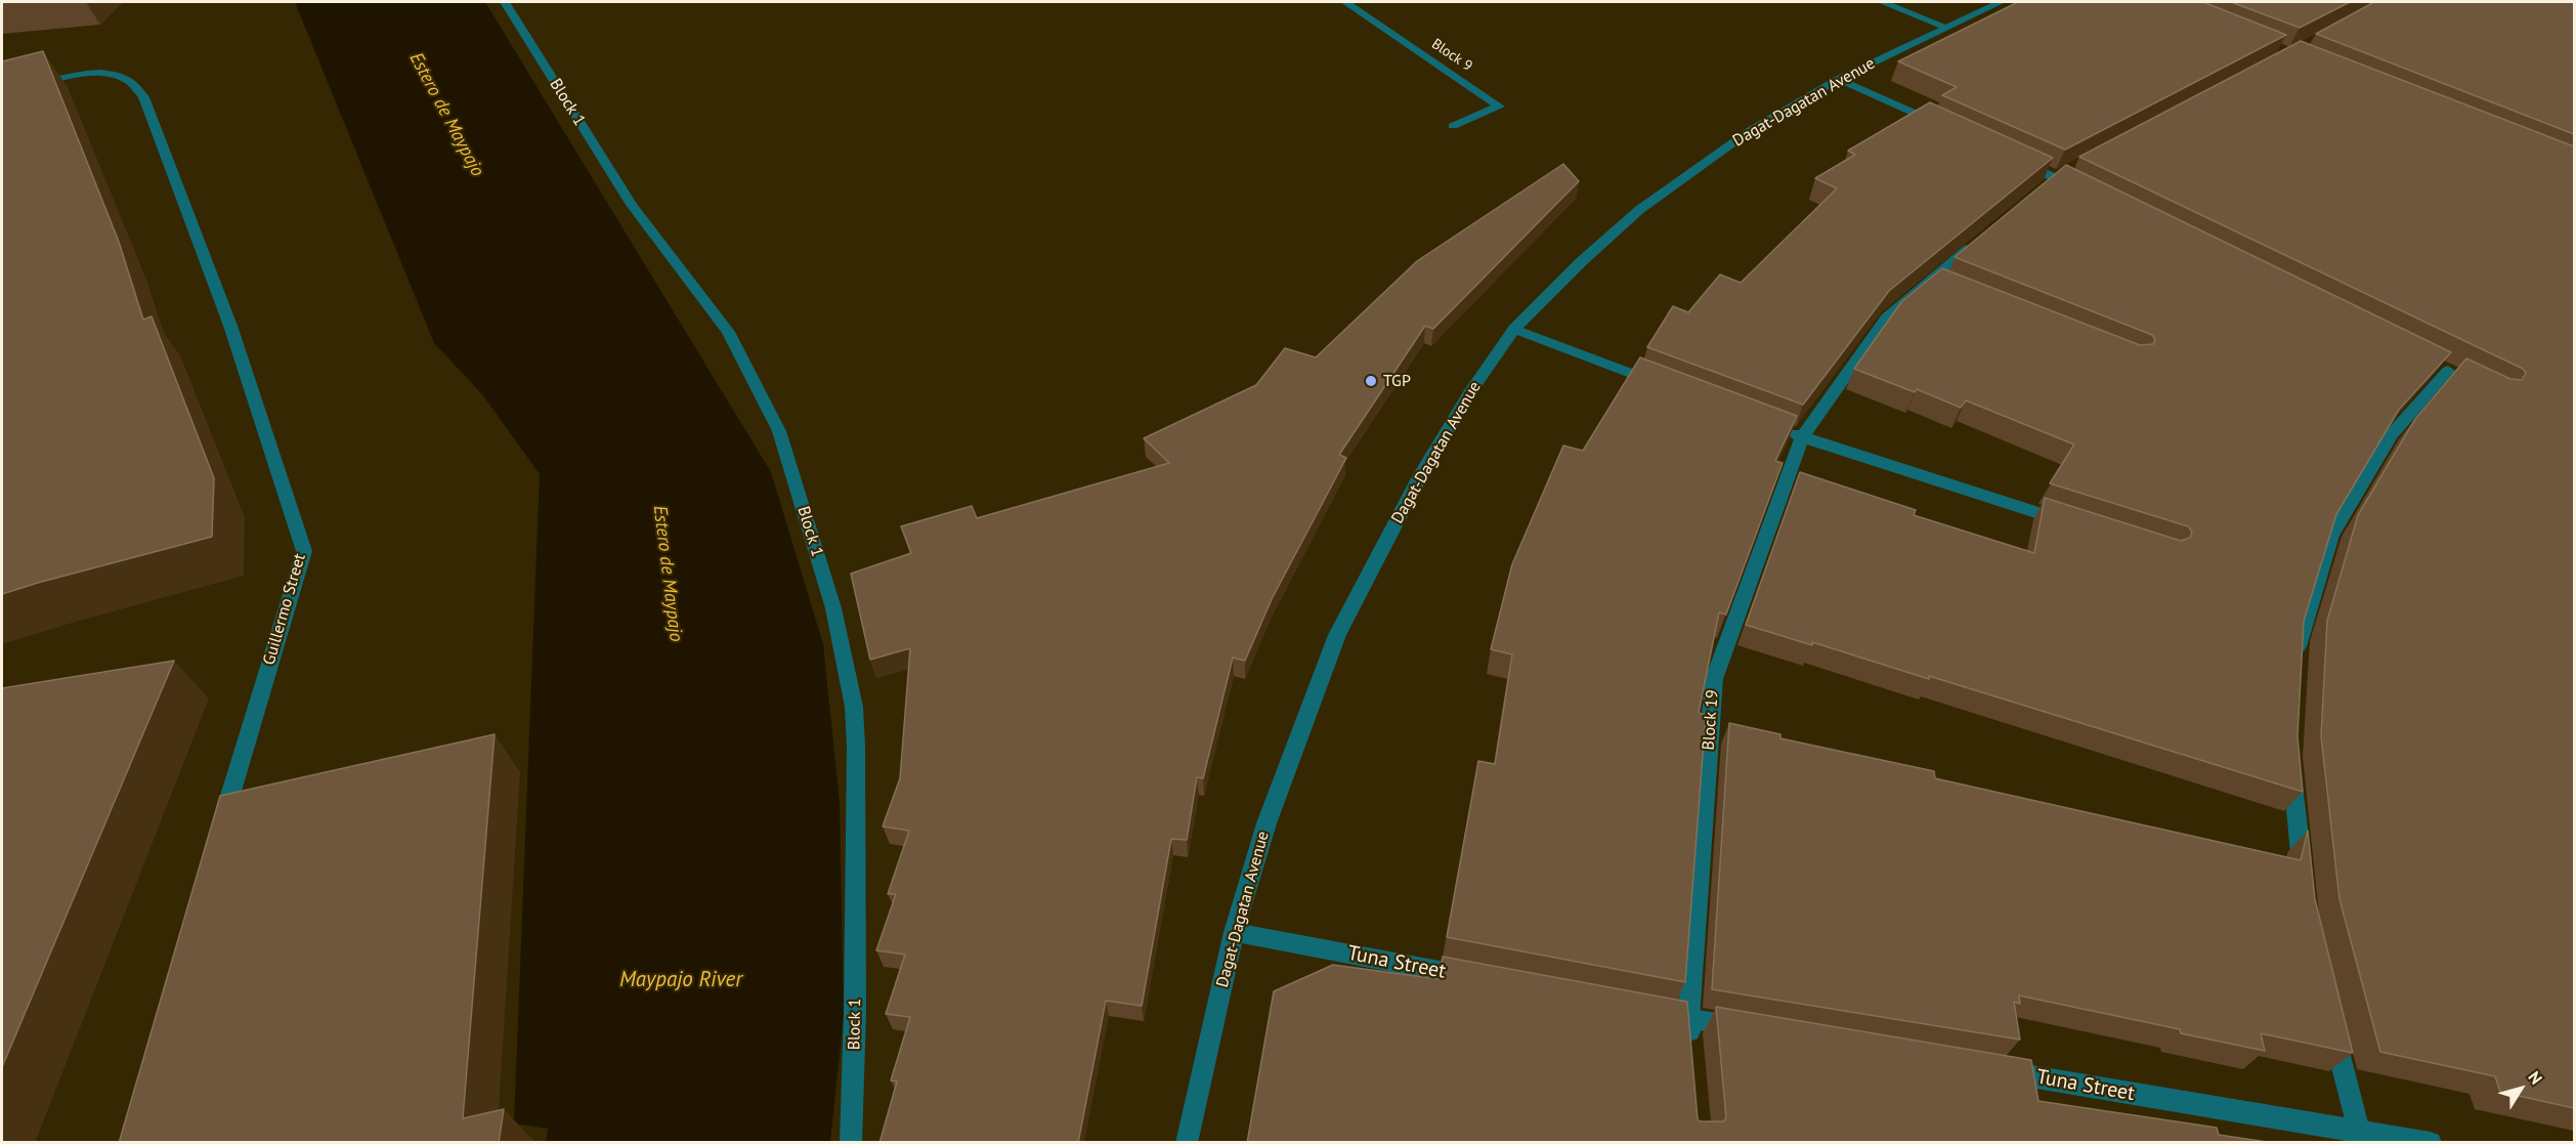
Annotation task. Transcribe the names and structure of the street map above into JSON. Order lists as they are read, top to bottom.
{
  "streets": {
    "street": [
      "Block 9",
      "Block 1",
      "Dagat-Dagatan Avenue",
      "Guillermo Street",
      "Block 19",
      "Tuna Street"
    ]
  },
  "crossings": [
    ["Dagat-Dagatan Avenue", "Tuna Street"]
  ],
  "water": ["Estero de Maypajo", "Maypajo River"],
  "places": ["TGP"],
  "north": "top right"
}
